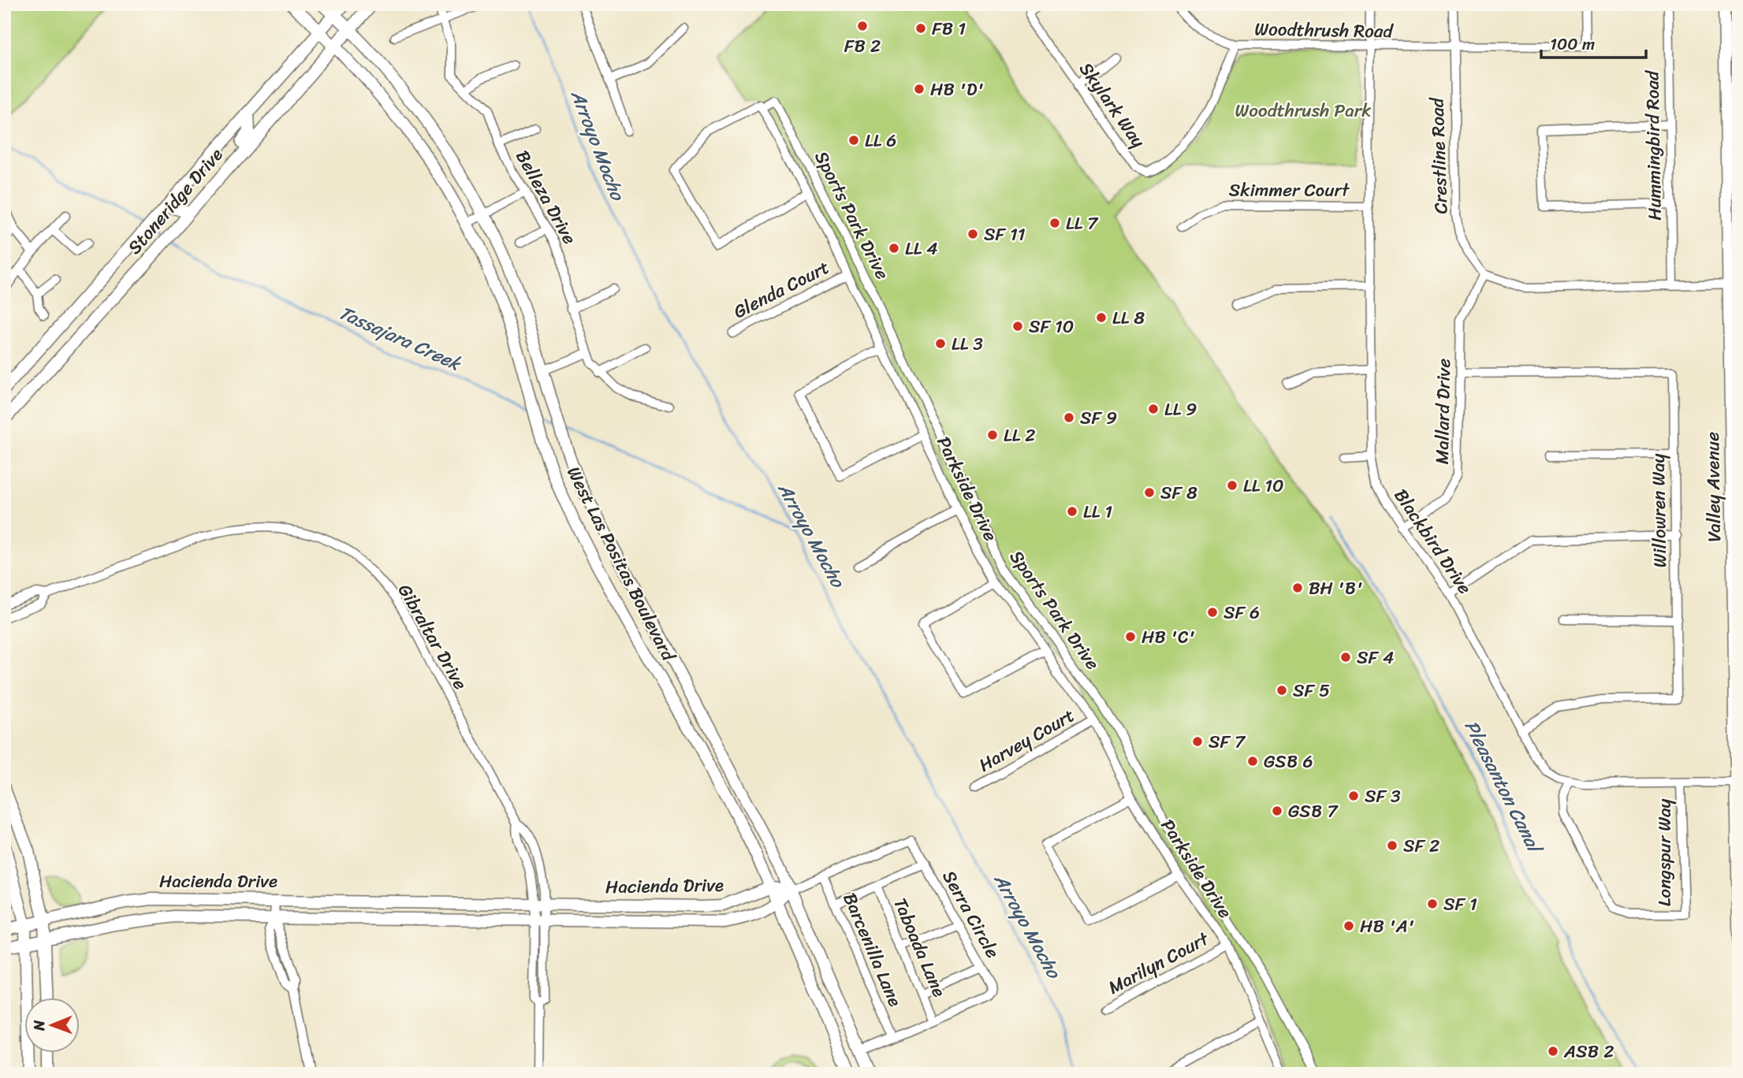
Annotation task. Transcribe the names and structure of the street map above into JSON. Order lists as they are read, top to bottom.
{
  "streets": {
    "main road": [
      "Stoneridge Drive",
      "Valley Avenue",
      "West Las Positas Boulevard",
      "Hacienda Drive"
    ],
    "street": [
      "Woodthrush Road",
      "Skylark Way",
      "Hummingbird Road",
      "Crestline Road",
      "Skimmer Court",
      "Belleza Drive",
      "Sports Park Drive",
      "Glenda Court",
      "Mallard Drive",
      "Parkside Drive",
      "Willowren Way",
      "Blackbird Drive",
      "Gibraltar Drive",
      "Harvey Court",
      "Longspur Way",
      "Serra Circle",
      "Taboada Lane",
      "Barcenilla Lane",
      "Marilyn Court"
    ]
  },
  "crossings": [
    ["Woodthrush Road", "Skylark Way"],
    ["Woodthrush Road", "Crestline Road"],
    ["Woodthrush Road", "Blackbird Drive"],
    ["Crestline Road", "Mallard Drive"],
    ["Skimmer Court", "Blackbird Drive"],
    ["Stoneridge Drive", "West Las Positas Boulevard"],
    ["Sports Park Drive", "Parkside Drive"],
    ["Glenda Court", "Parkside Drive"],
    ["Mallard Drive", "Willowren Way"],
    ["Mallard Drive", "Blackbird Drive"],
    ["Valley Avenue", "Blackbird Drive"],
    ["Parkside Drive", "Harvey Court"],
    ["Parkside Drive", "Marilyn Court"],
    ["Willowren Way", "Blackbird Drive"],
    ["Blackbird Drive", "Longspur Way"],
    ["West Las Positas Boulevard", "Hacienda Drive"],
    ["West Las Positas Boulevard", "Serra Circle"],
    ["Gibraltar Drive", "Hacienda Drive"],
    ["Hacienda Drive", "Serra Circle"],
    ["Serra Circle", "Taboada Lane"],
    ["Serra Circle", "Barcenilla Lane"]
  ],
  "water": ["Arroyo Mocho", "Tassajara Creek", "Pleasanton Canal"],
  "parks": ["Woodthrush Park"],
  "places": [
    "FB 2",
    "FB 1",
    "HB 'D'",
    "LL 6",
    "LL 7",
    "SF 11",
    "LL 4",
    "LL 8",
    "SF 10",
    "LL 3",
    "LL 9",
    "SF 9",
    "LL 2",
    "LL 10",
    "SF 8",
    "LL 1",
    "BH 'B'",
    "SF 6",
    "HB 'C'",
    "SF 4",
    "SF 5",
    "SF 7",
    "GSB 6",
    "SF 3",
    "GSB 7",
    "SF 2",
    "SF 1",
    "HB 'A'",
    "ASB 2"
  ],
  "scale_bar": "100 m",
  "north": "left"
}
